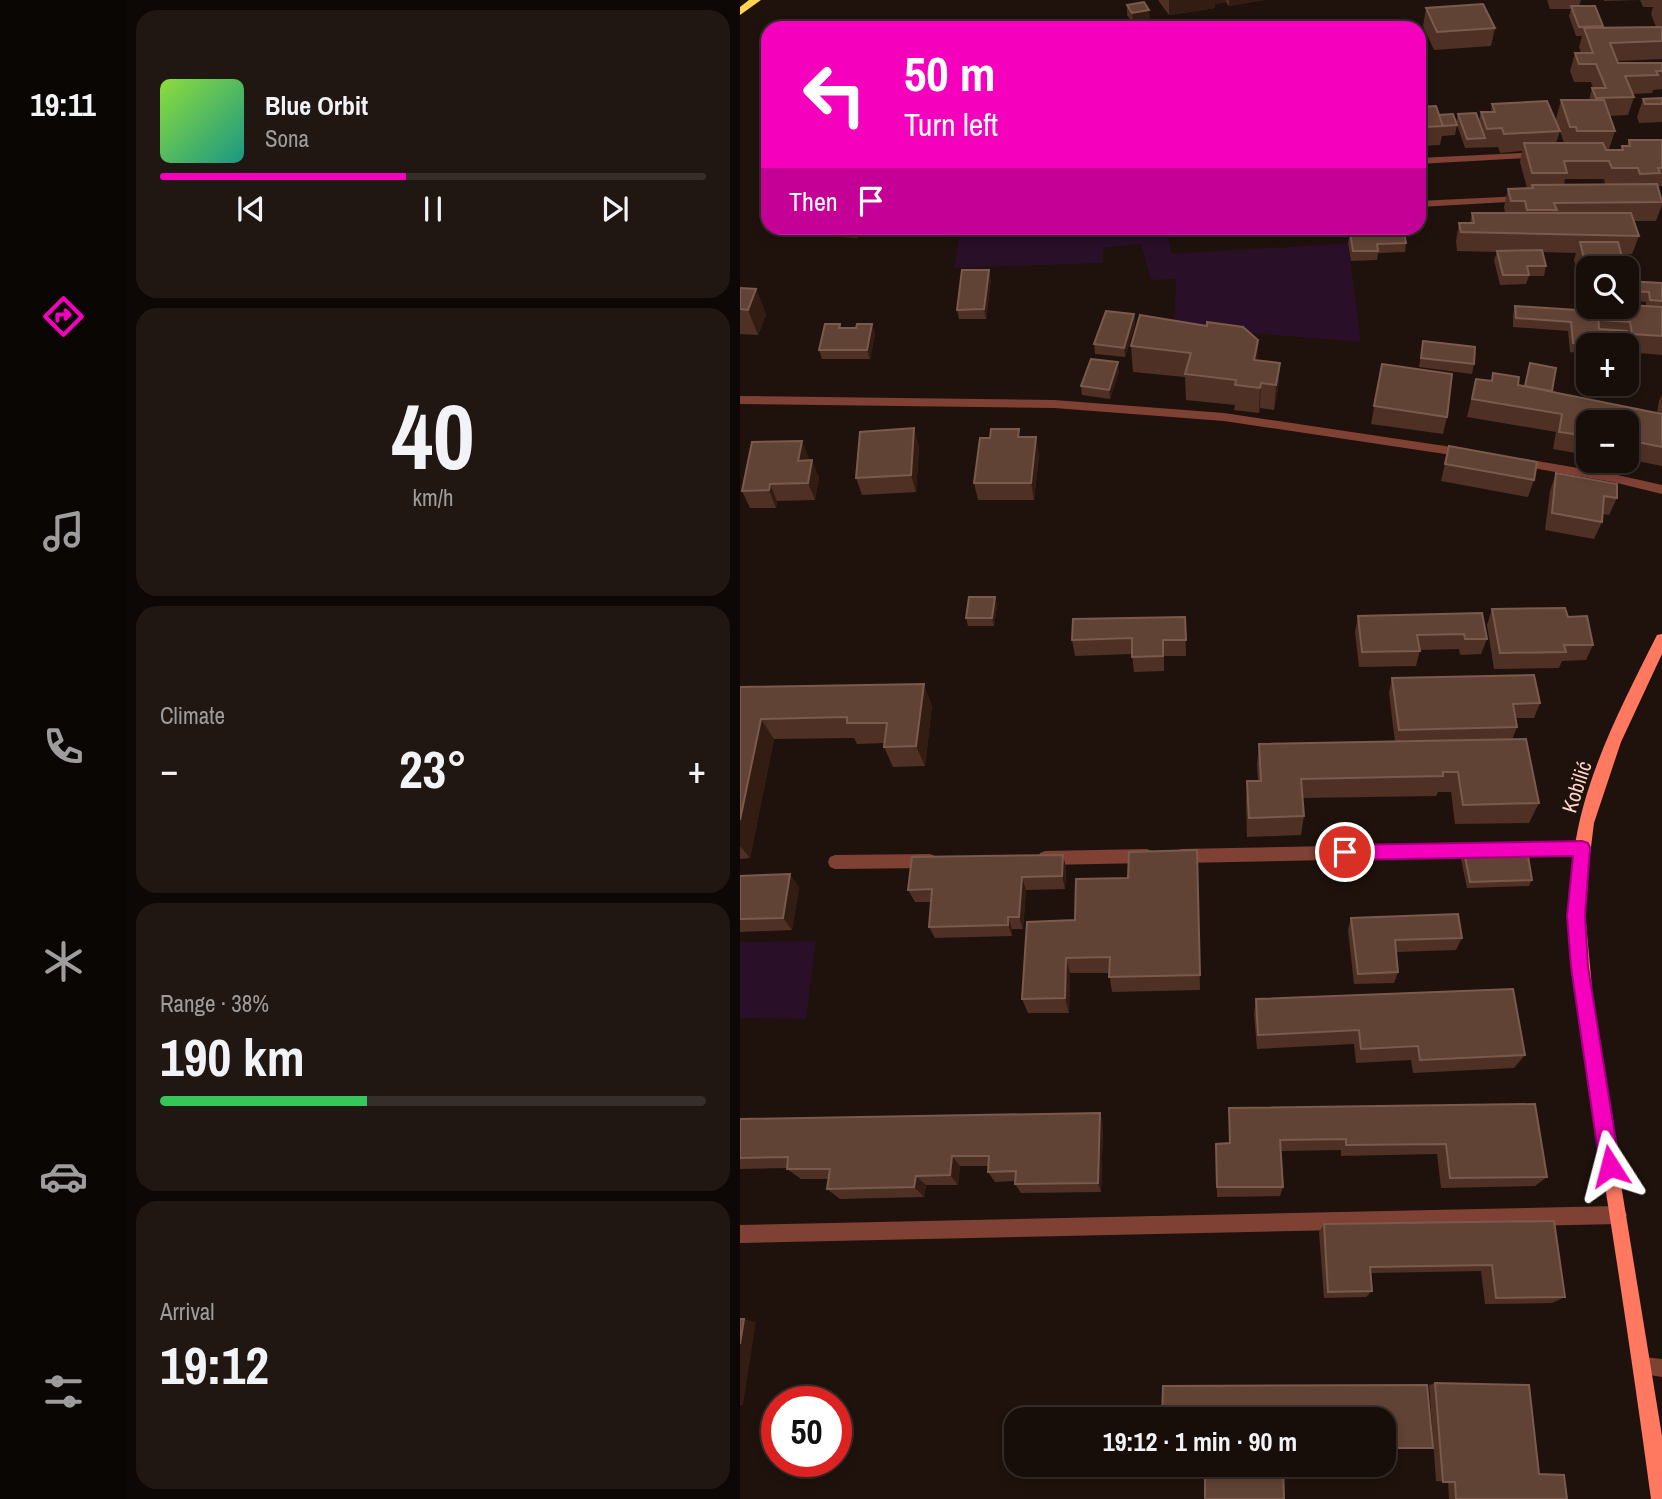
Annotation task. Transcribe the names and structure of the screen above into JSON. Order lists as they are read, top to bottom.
{
  "streets": {
    "main road": ["Kobilić"]
  },
  "page": {
    "tabs": "19:11",
    "turn": ["50 m", "Turn left"],
    "song": ["Blue Orbit", "Sona"],
    "then": "Then",
    "map_buttons": ["+", "−"],
    "tile": [
      ["40", "km/h"],
      "Climate",
      ["Range · 38%", "190 km"],
      ["Arrival", "19:12"]
    ],
    "heat": ["−", "23°", "+"],
    "limit": "50",
    "trip": "19:12 · 1 min · 90 m"
  }
}
